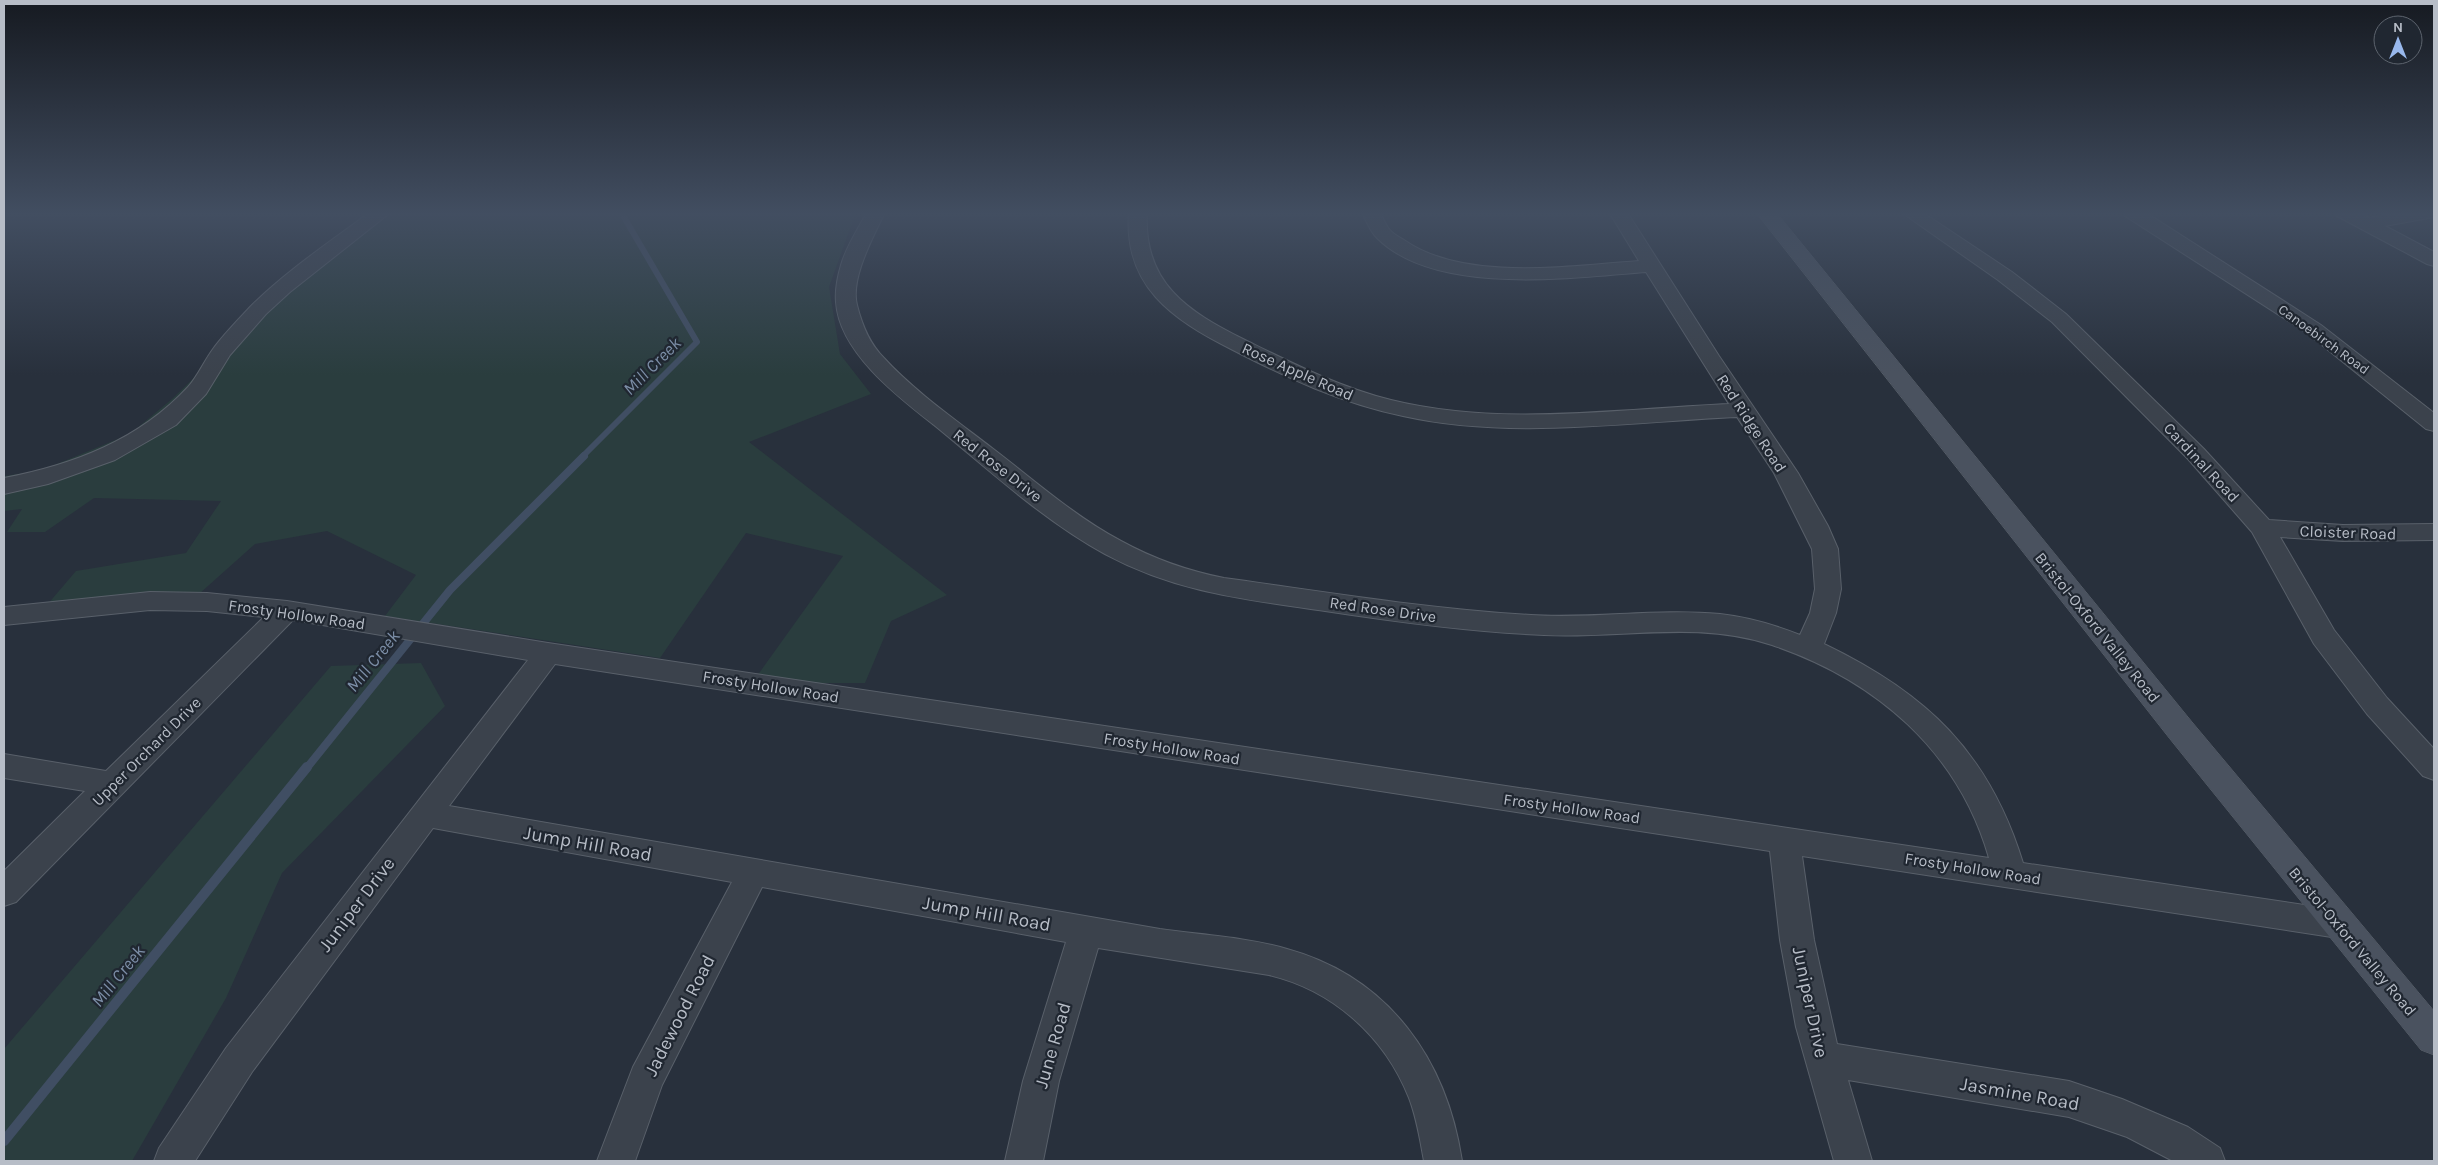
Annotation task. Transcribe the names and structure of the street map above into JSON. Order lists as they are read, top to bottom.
{
  "streets": {
    "main road": ["Bristol-Oxford Valley Road"],
    "street": [
      "Canoebirch Road",
      "Rose Apple Road",
      "Red Ridge Road",
      "Cardinal Road",
      "Red Rose Drive",
      "Cloister Road",
      "Frosty Hollow Road",
      "Upper Orchard Drive",
      "Jump Hill Road",
      "Juniper Drive",
      "Jadewood Road",
      "June Road",
      "Jasmine Road"
    ]
  },
  "crossings": [
    ["Rose Apple Road", "Red Ridge Road"],
    ["Red Ridge Road", "Red Rose Drive"],
    ["Cardinal Road", "Cloister Road"],
    ["Red Rose Drive", "Frosty Hollow Road"],
    ["Frosty Hollow Road", "Bristol-Oxford Valley Road"],
    ["Frosty Hollow Road", "Upper Orchard Drive"],
    ["Frosty Hollow Road", "Juniper Drive"],
    ["Jump Hill Road", "Juniper Drive"],
    ["Jump Hill Road", "Jadewood Road"],
    ["Jump Hill Road", "June Road"],
    ["Juniper Drive", "Jasmine Road"]
  ],
  "water": ["Mill Creek"],
  "north": "top"
}
